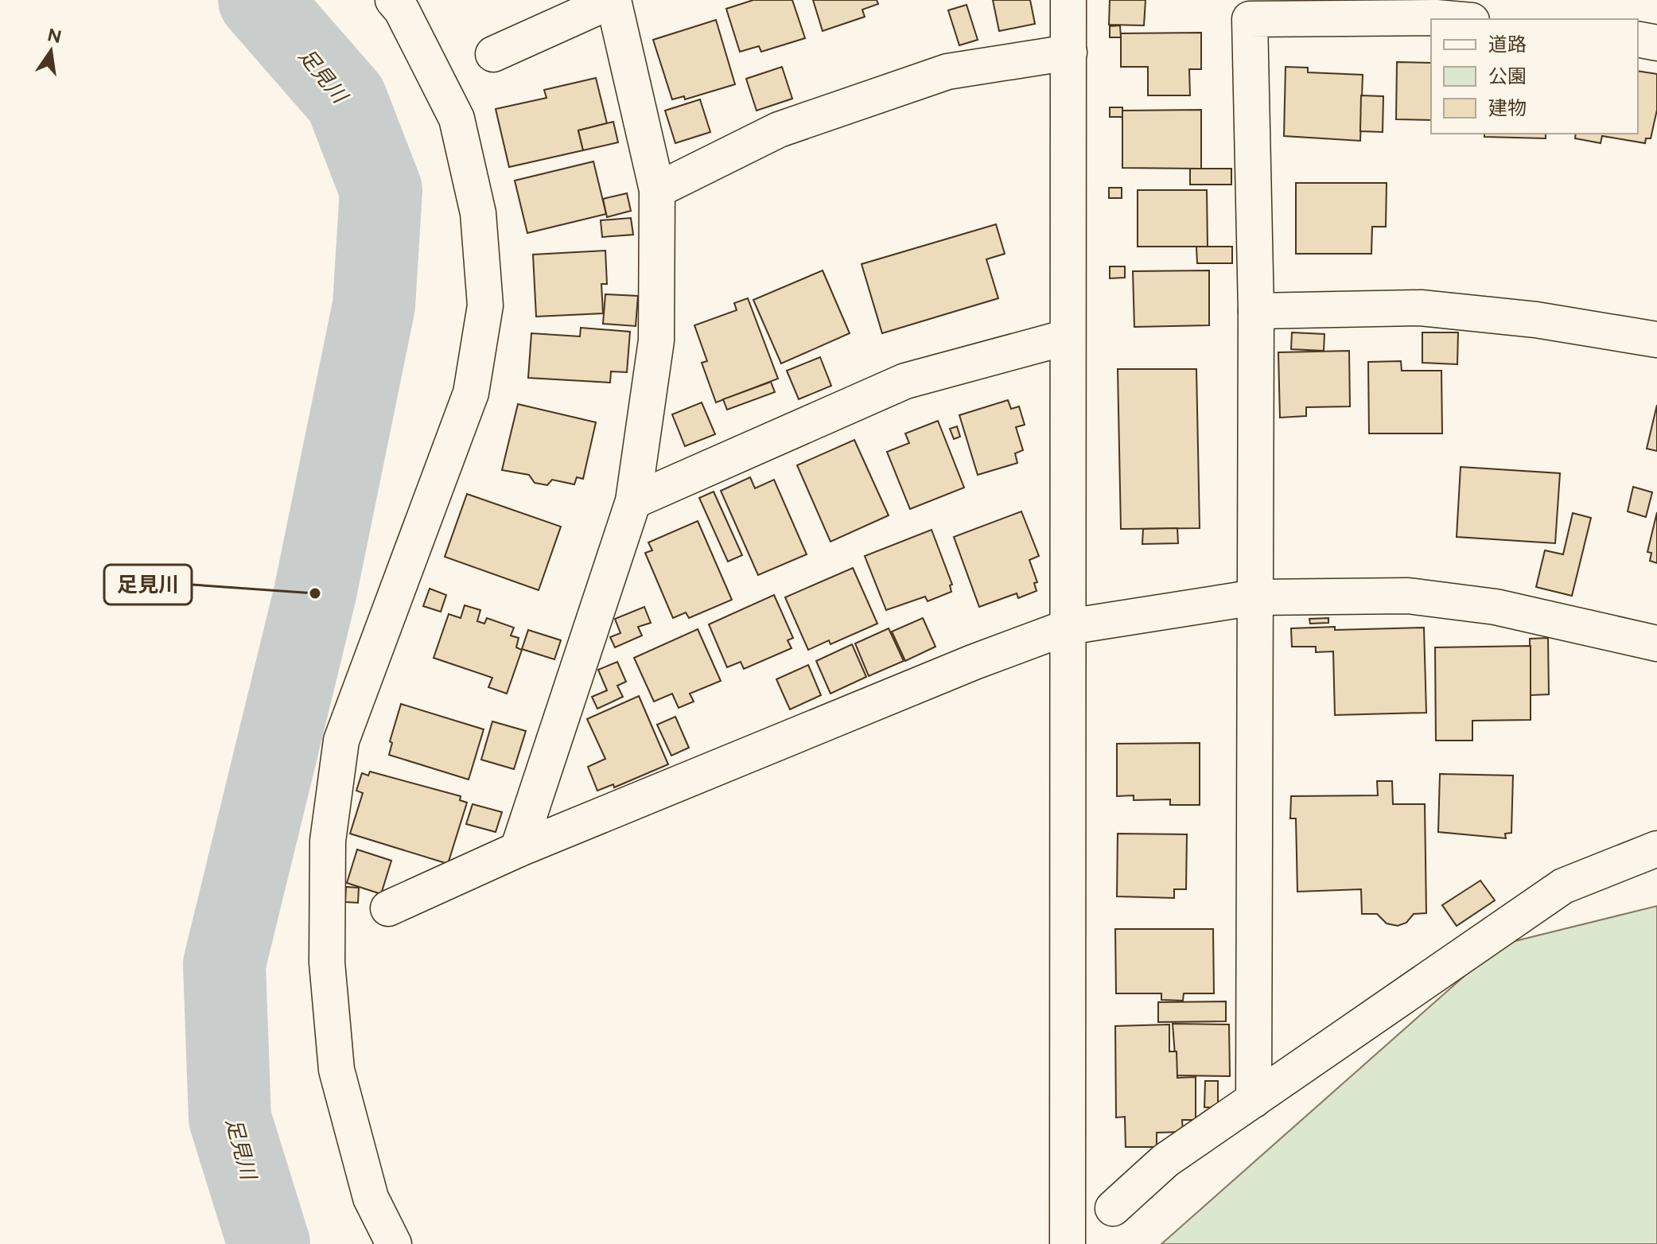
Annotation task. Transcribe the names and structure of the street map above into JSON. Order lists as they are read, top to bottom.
{
  "water": ["足見川"],
  "places": ["足見川"],
  "legend": ["道路", "公園", "建物"],
  "north": "top"
}
